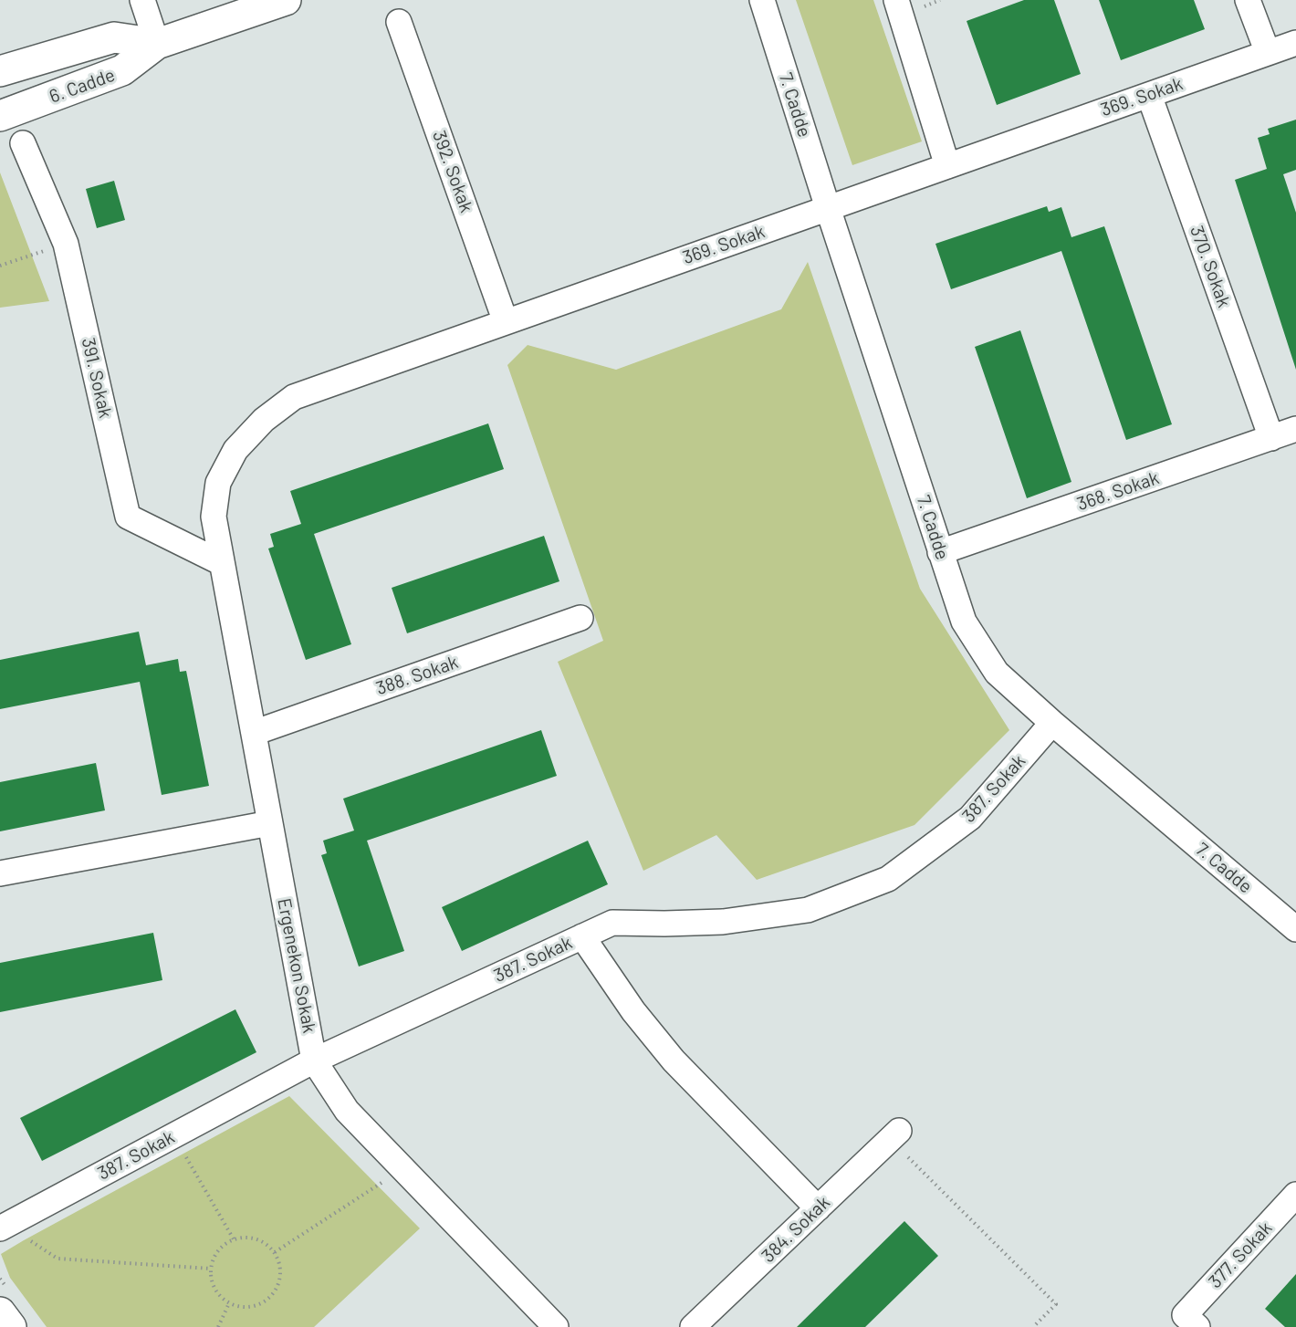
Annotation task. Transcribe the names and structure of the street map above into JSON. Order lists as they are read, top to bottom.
{
  "streets": {
    "main road": ["6. Cadde"],
    "street": [
      "369. Sokak",
      "7. Cadde",
      "392. Sokak",
      "370. Sokak",
      "391. Sokak",
      "368. Sokak",
      "388. Sokak",
      "387. Sokak",
      "Ergenekon Sokak",
      "384. Sokak",
      "377. Sokak"
    ]
  },
  "crossings": [
    ["369. Sokak", "7. Cadde"],
    ["369. Sokak", "392. Sokak"],
    ["369. Sokak", "370. Sokak"],
    ["369. Sokak", "Ergenekon Sokak"],
    ["7. Cadde", "368. Sokak"],
    ["7. Cadde", "387. Sokak"],
    ["370. Sokak", "368. Sokak"],
    ["391. Sokak", "Ergenekon Sokak"],
    ["388. Sokak", "Ergenekon Sokak"],
    ["387. Sokak", "Ergenekon Sokak"]
  ]
}
